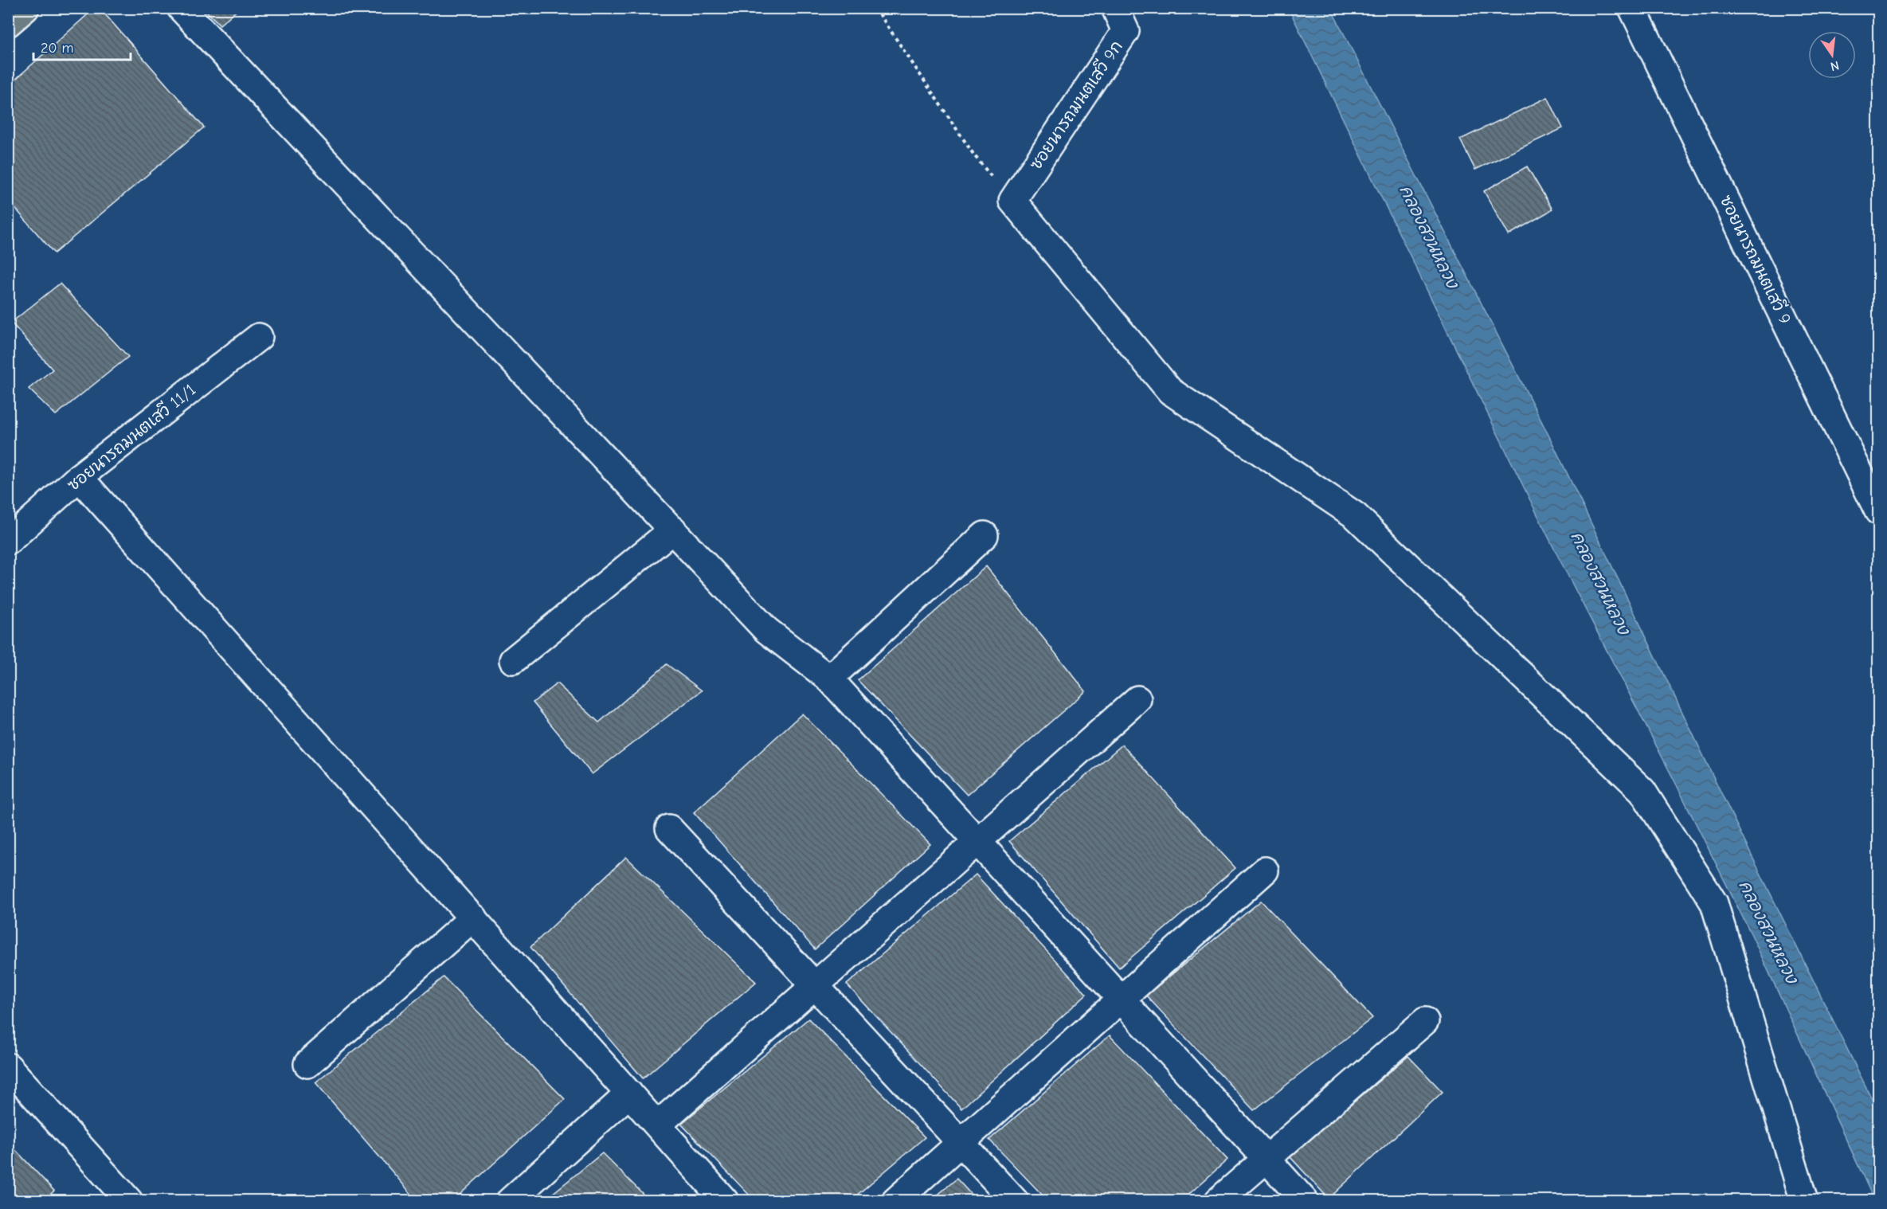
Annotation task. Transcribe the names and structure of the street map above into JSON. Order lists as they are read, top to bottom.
{
  "streets": {
    "street": ["ซอยนารถมนตเสวี 9ก", "ซอยนารถมนตเสวี 9", "ซอยนารถมนตเสวี 11/1"]
  },
  "water": ["คลองสวนหลวง"],
  "scale_bar": "20 m",
  "north": "bottom"
}
